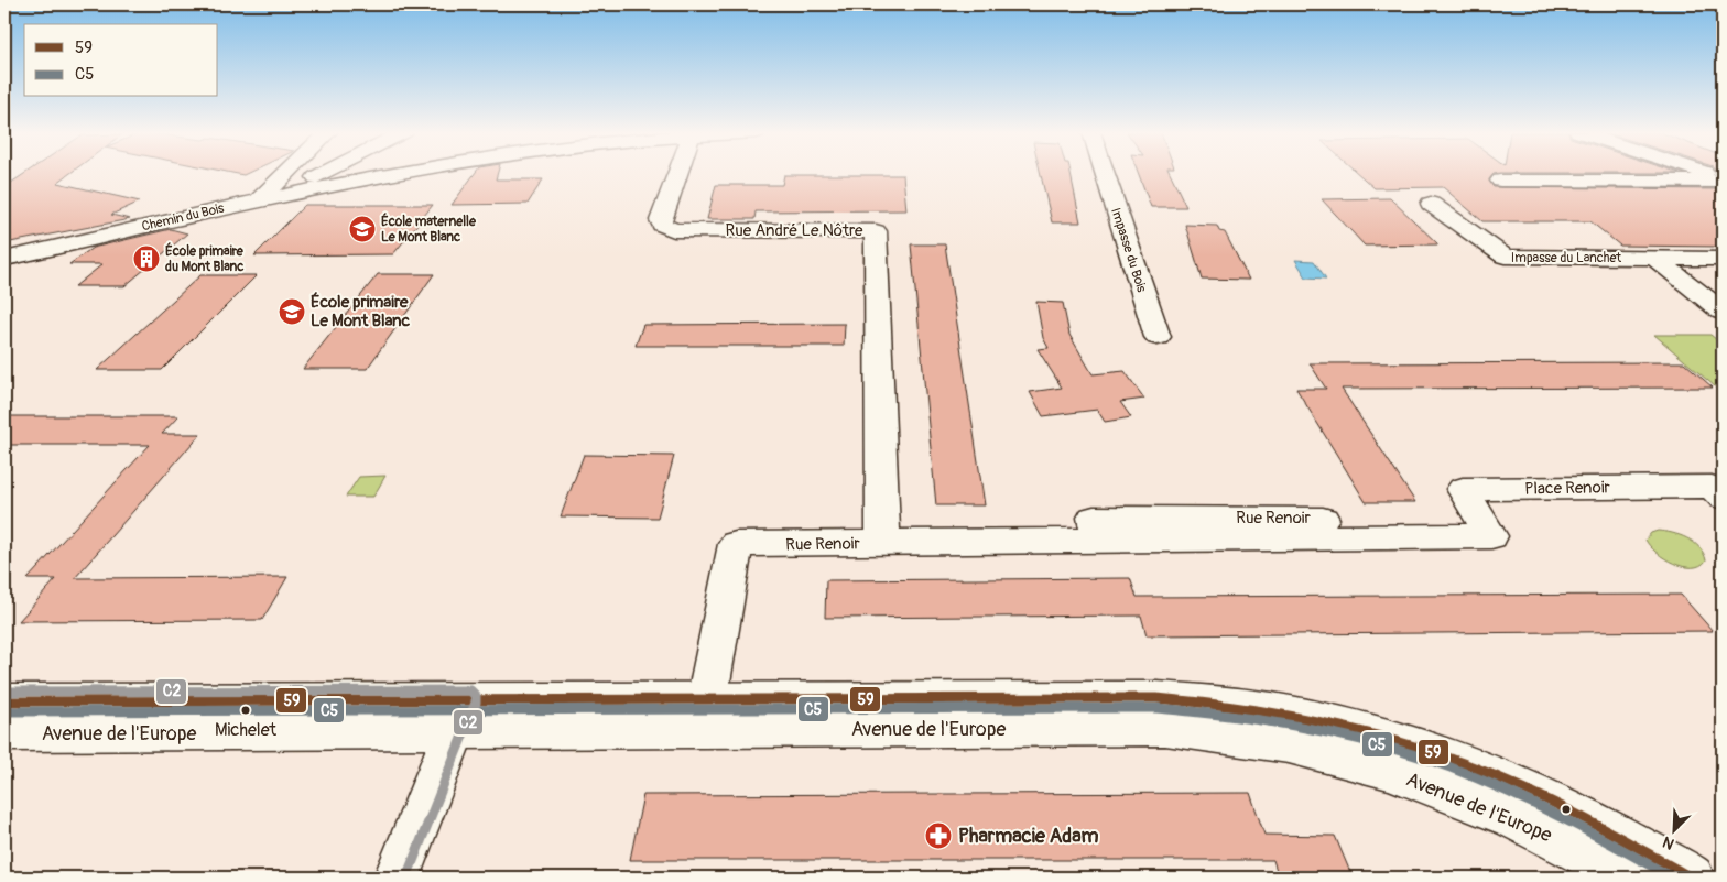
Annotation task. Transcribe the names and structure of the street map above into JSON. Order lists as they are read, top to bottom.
{
  "streets": {
    "street": [
      "Chemin du Bois",
      "Rue André Le Nôtre",
      "Impasse du Bois",
      "Impasse du Lanchet",
      "Place Renoir",
      "Rue Renoir",
      "Avenue de l'Europe"
    ]
  },
  "crossings": [
    ["Rue André Le Nôtre", "Rue Renoir"],
    ["Place Renoir", "Rue Renoir"],
    ["Rue Renoir", "Avenue de l'Europe"]
  ],
  "places": {
    "school or university": ["École maternelle Le Mont Blanc", "École primaire Le Mont Blanc"],
    "building": ["École primaire du Mont Blanc"],
    "other": ["Michelet"],
    "pharmacy": ["Pharmacie Adam"]
  },
  "lines": ["transit line C2", "transit line 59", "transit line C5"],
  "legend": ["59", "C5"],
  "north": "bottom left"
}
